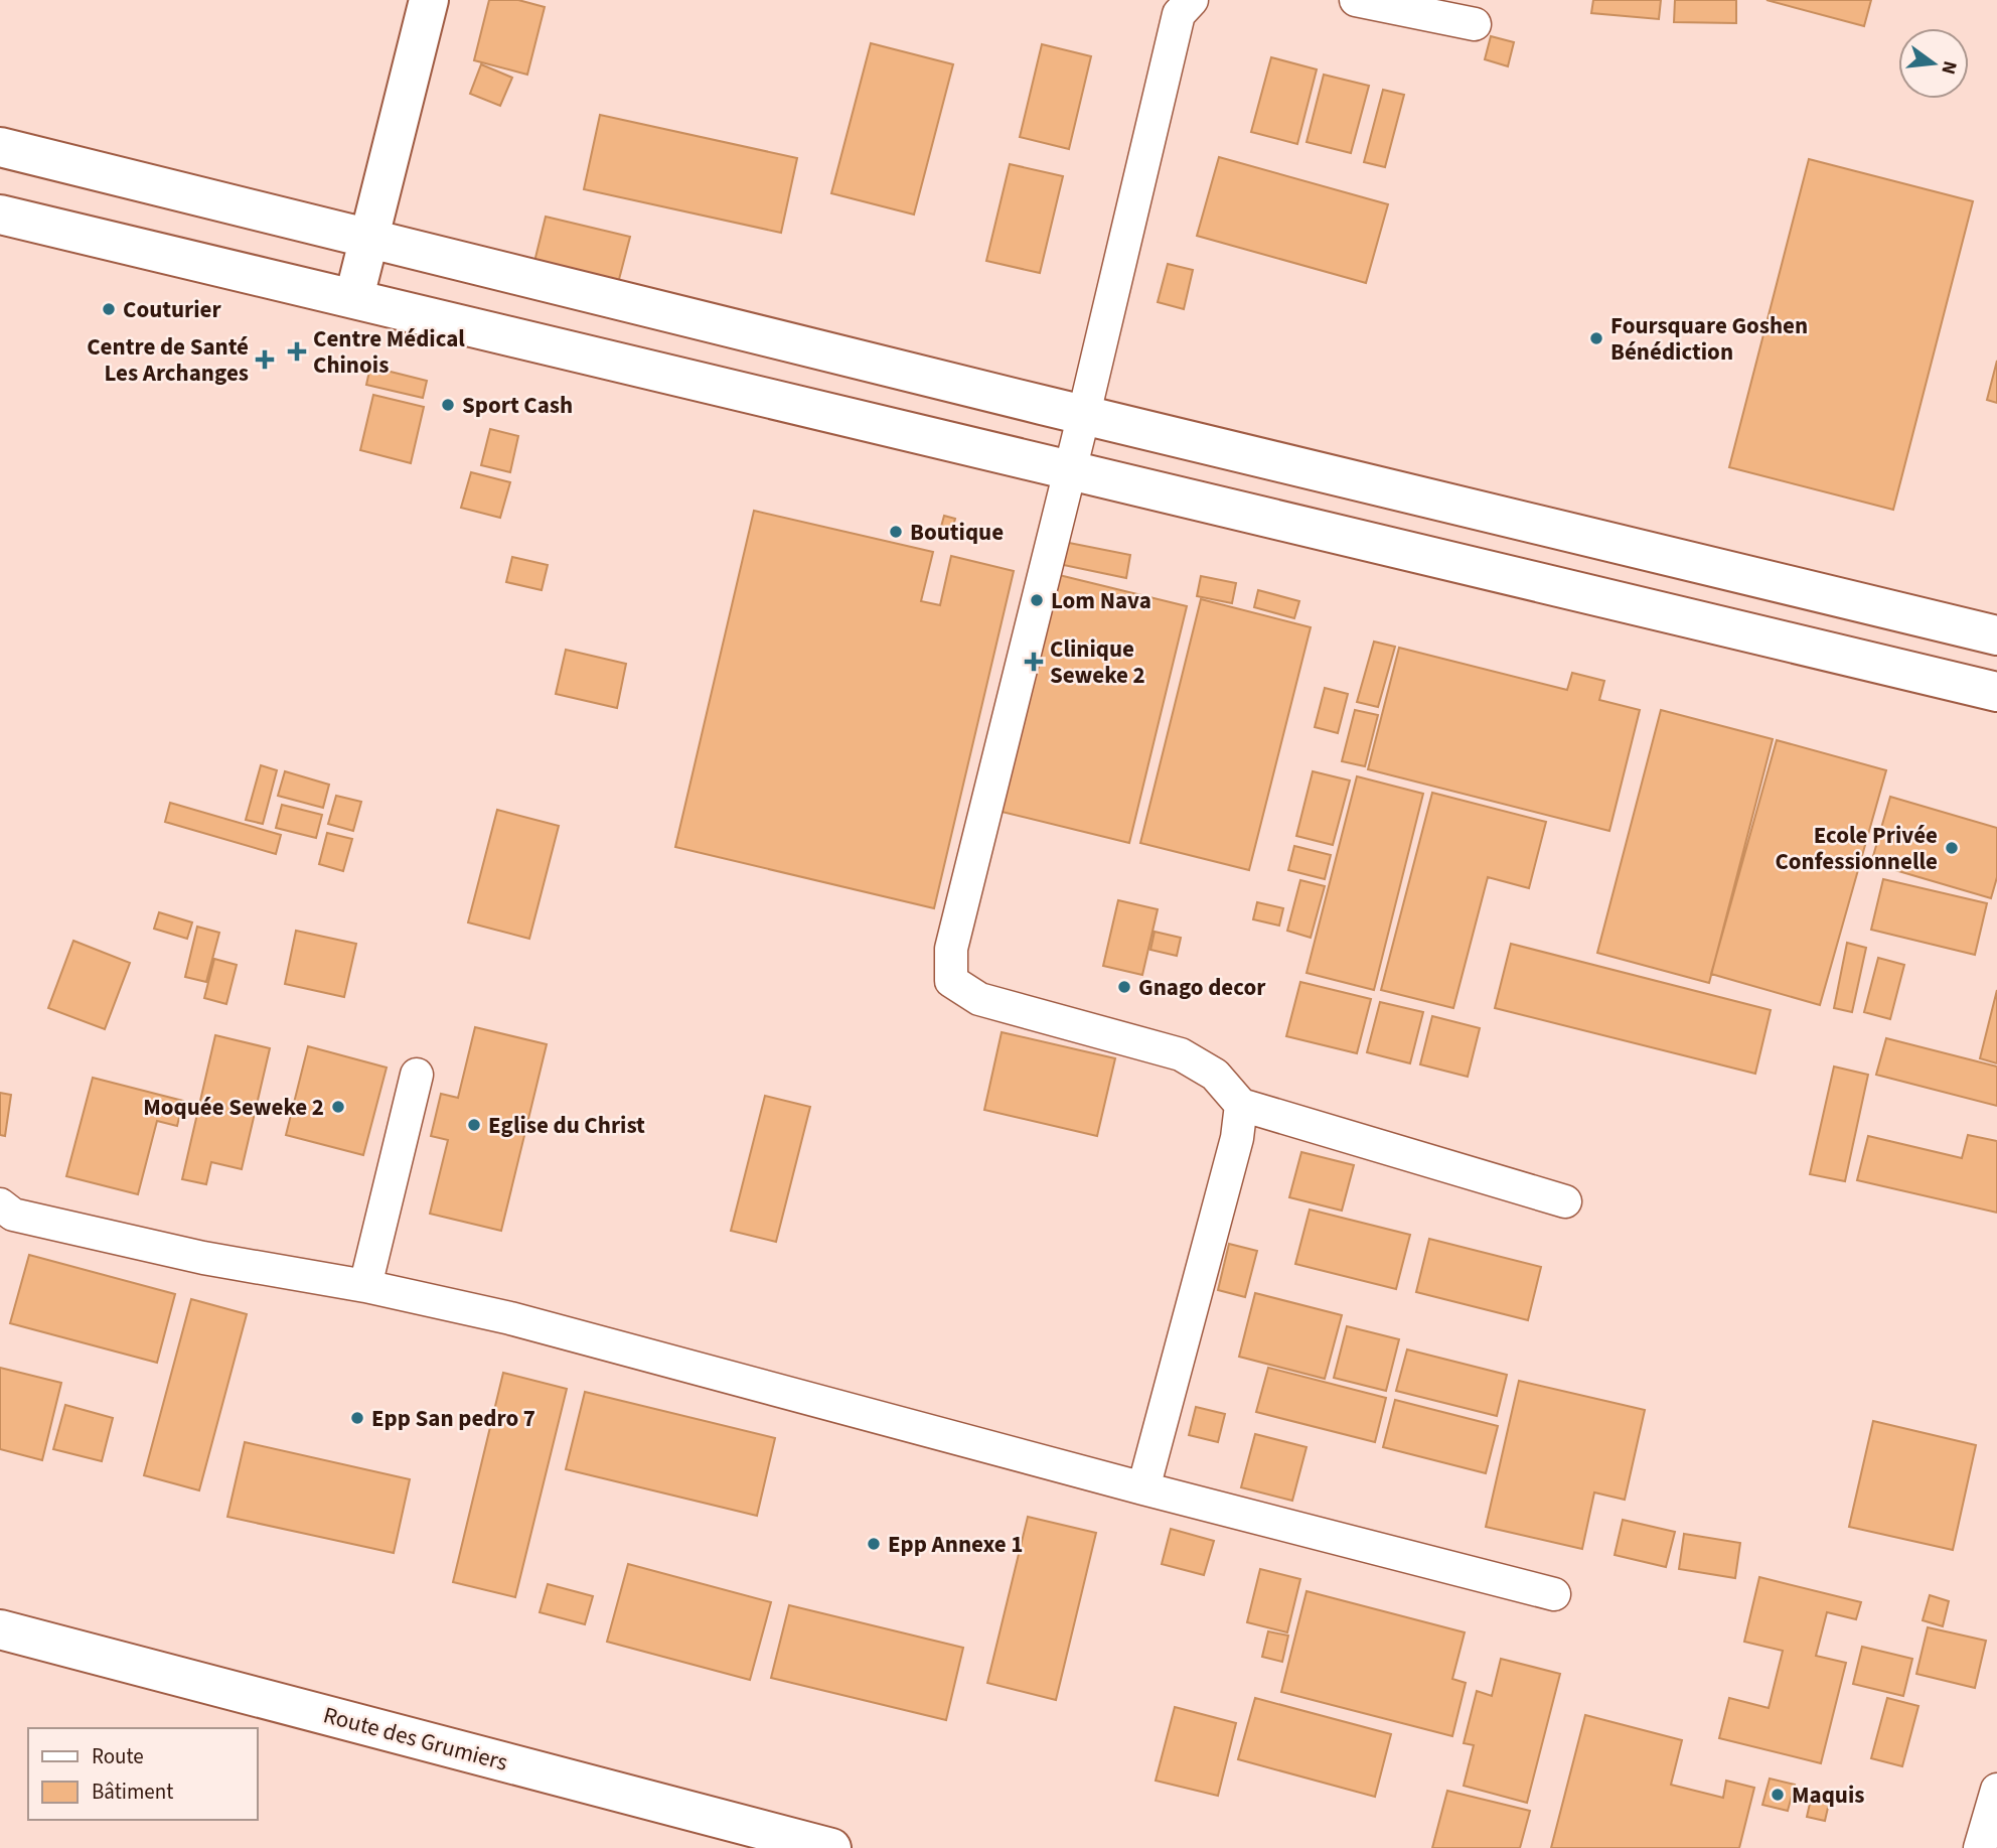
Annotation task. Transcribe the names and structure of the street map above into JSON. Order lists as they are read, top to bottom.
{
  "streets": {
    "main road": ["Route des Grumiers"]
  },
  "places": {
    "other": [
      "Couturier",
      "Foursquare Goshen Bénédiction",
      "Sport Cash",
      "Boutique",
      "Lom Nava",
      "Ecole Privée Confessionnelle",
      "Gnago decor",
      "Moquée Seweke 2",
      "Eglise du Christ",
      "Epp San pedro 7",
      "Epp Annexe 1",
      "Maquis"
    ],
    "health": ["Centre Médical Chinois", "Centre de Santé Les Archanges", "Clinique Seweke 2"]
  },
  "legend": ["Route", "Bâtiment"],
  "north": "right"
}
